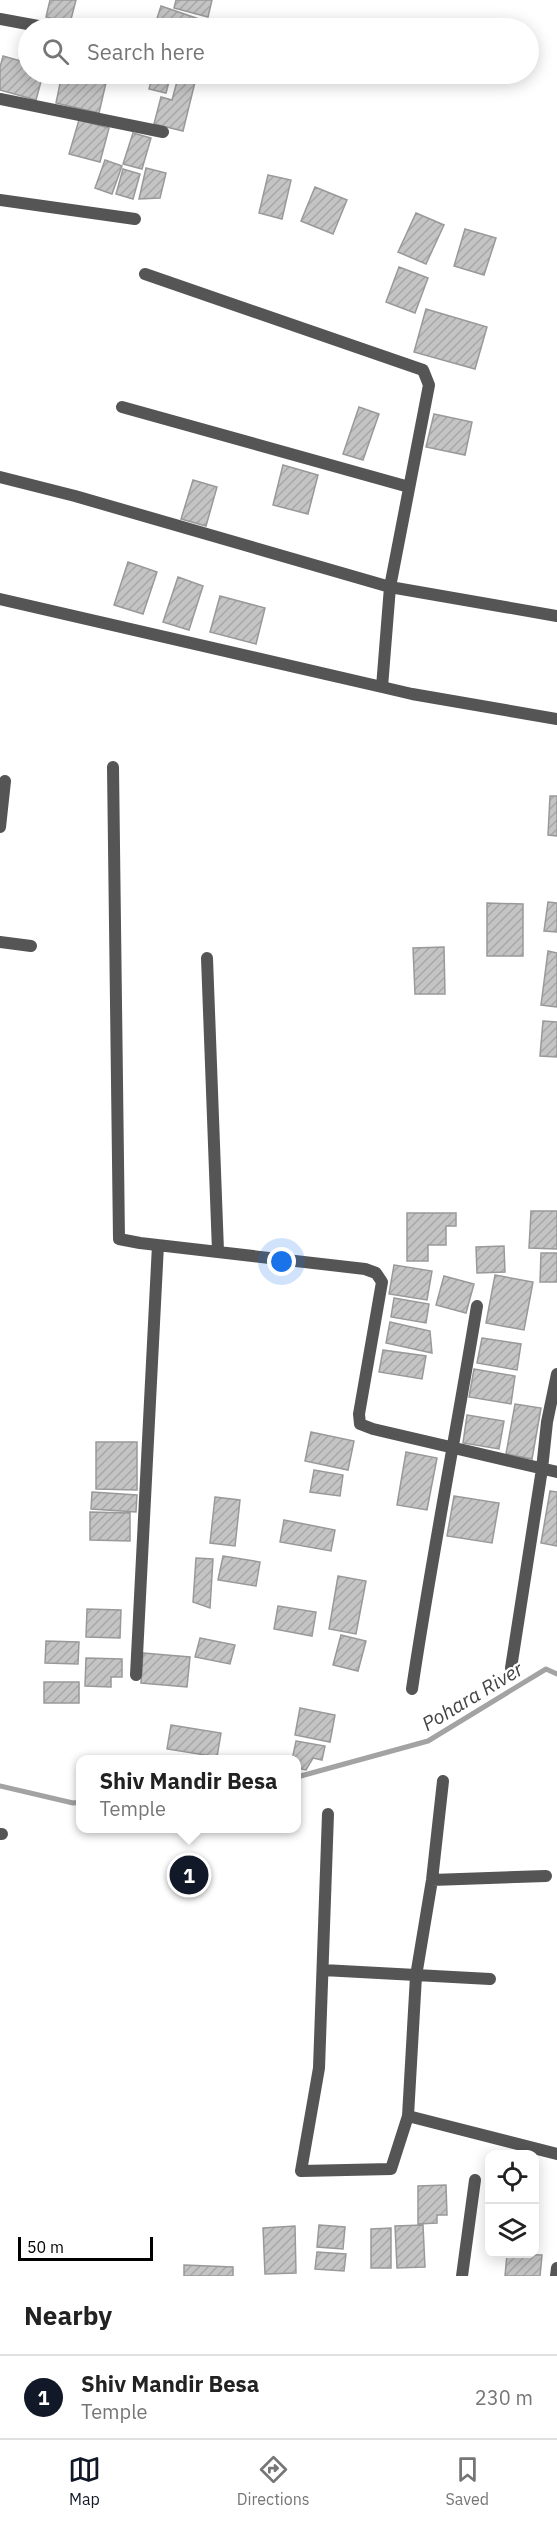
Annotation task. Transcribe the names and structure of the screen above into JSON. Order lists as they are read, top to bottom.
{
  "water": ["Pohara River"],
  "scale_bar": "50 m",
  "page": {
    "search": "Search here",
    "popup": ["Shiv Mandir Besa", "Temple"],
    "pins": "1",
    "scale": "50 m",
    "heading": "Nearby",
    "list": [
      {
        "mark": "1",
        "name": "Shiv Mandir Besa",
        "note": "Temple",
        "value": "230 m"
      }
    ],
    "nav": ["Map", "Directions", "Saved"]
  }
}
